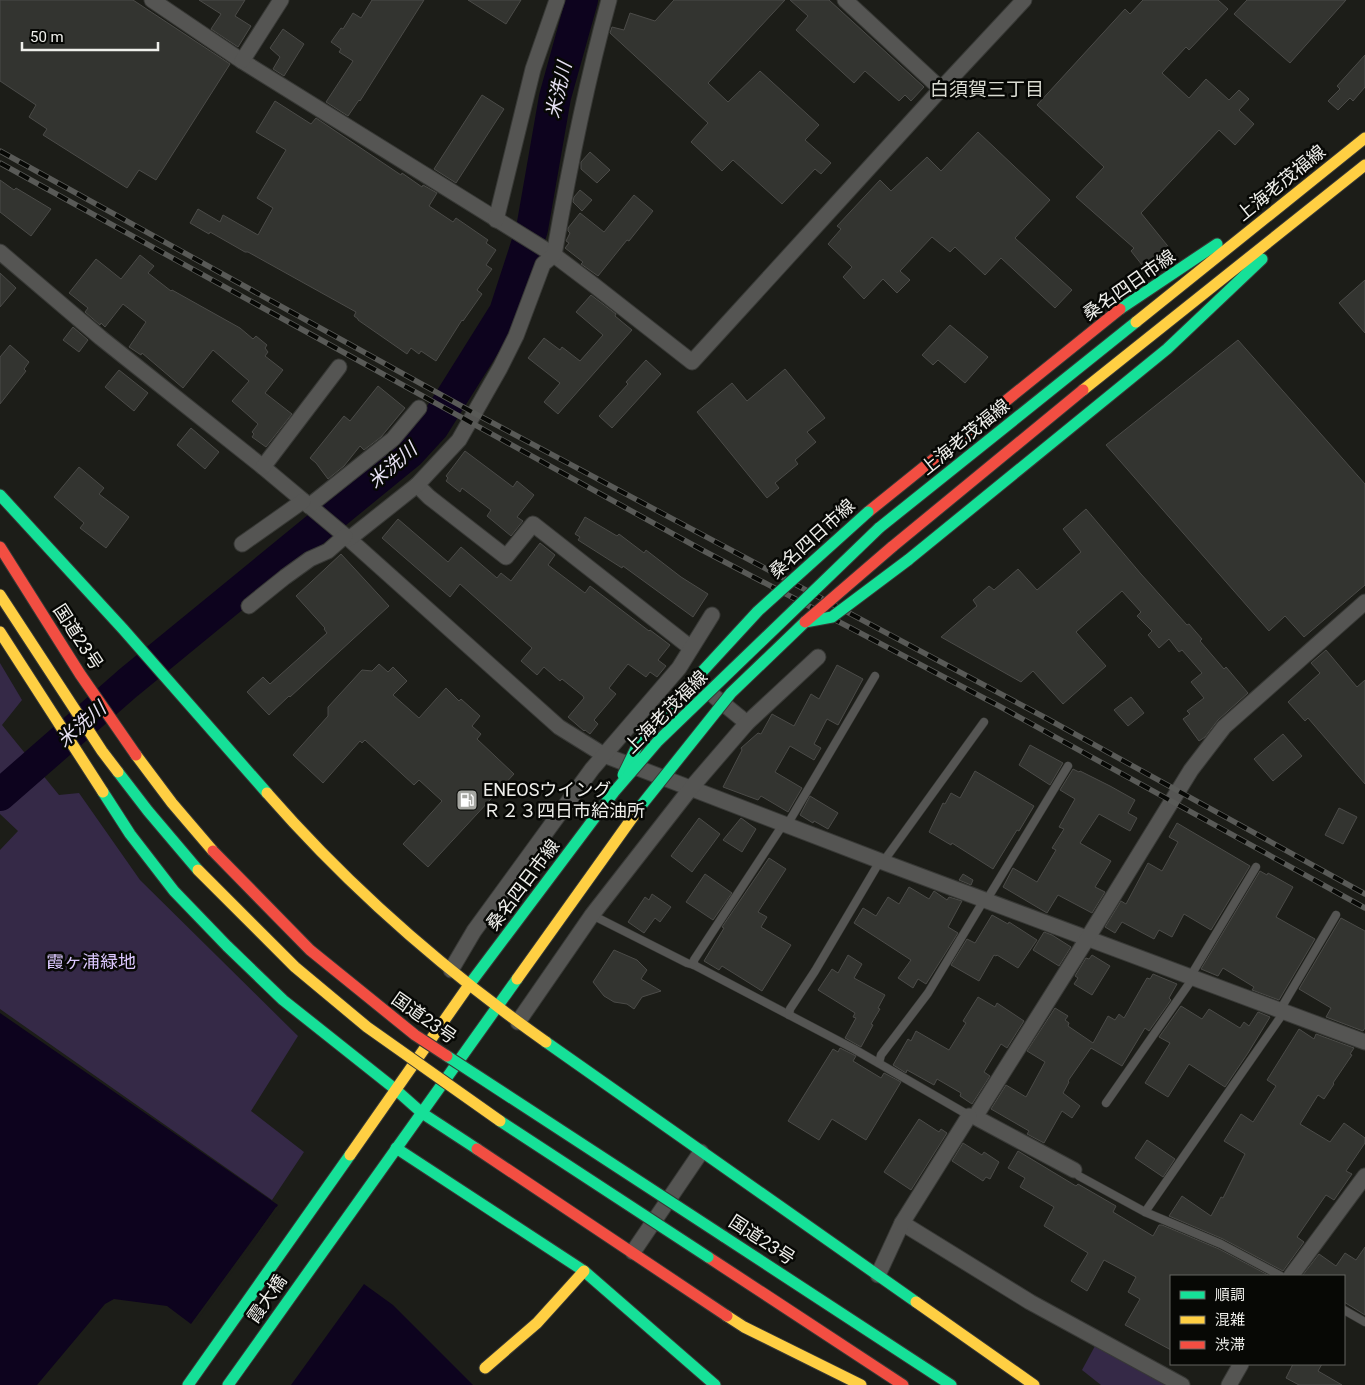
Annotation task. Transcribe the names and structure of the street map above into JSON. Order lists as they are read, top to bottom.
{
  "streets": {
    "main road": [
      "上海老茂福線",
      "桑名四日市線",
      "国道23号",
      "霞大橋"
    ]
  },
  "crossings": [
    ["上海老茂福線", "桑名四日市線"]
  ],
  "districts": ["白須賀三丁目"],
  "water": ["米洗川"],
  "parks": ["霞ヶ浦緑地"],
  "places": {
    "fuel station": ["ENEOSウイング Ｒ２３四日市給油所"]
  },
  "legend": ["順調", "混雑", "渋滞"],
  "scale_bar": "50 m"
}
